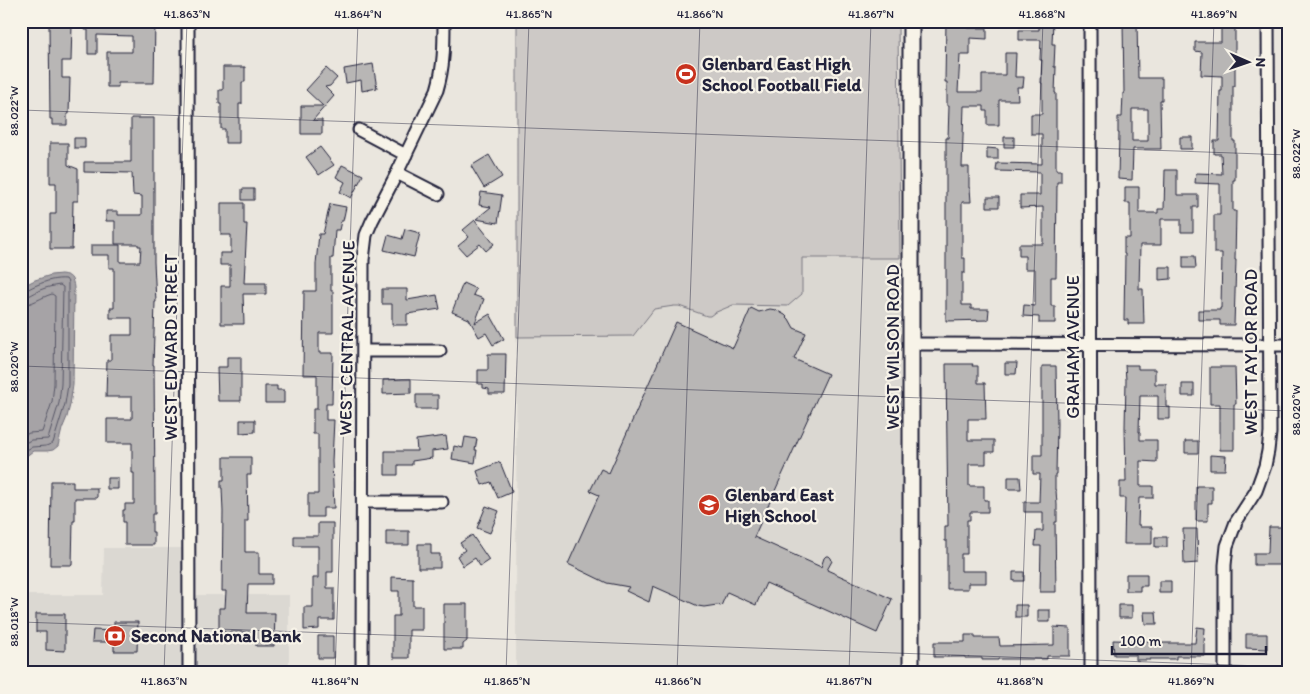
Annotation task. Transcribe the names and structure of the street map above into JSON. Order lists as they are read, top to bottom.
{
  "streets": {
    "street": [
      "WEST CENTRAL AVENUE",
      "WEST EDWARD STREET",
      "WEST WILSON ROAD",
      "GRAHAM AVENUE",
      "WEST TAYLOR ROAD"
    ]
  },
  "places": {
    "sports": ["Glenbard East High School Football Field"],
    "school or university": ["Glenbard East High School"],
    "bank": ["Second National Bank"]
  },
  "scale_bar": "100 m",
  "north": "right",
  "coordinates": [
    "41.863°N",
    "41.864°N",
    "41.865°N",
    "41.866°N",
    "41.867°N",
    "41.868°N",
    "41.869°N",
    "88.022°W",
    "88.020°W",
    "88.018°W"
  ]
}
